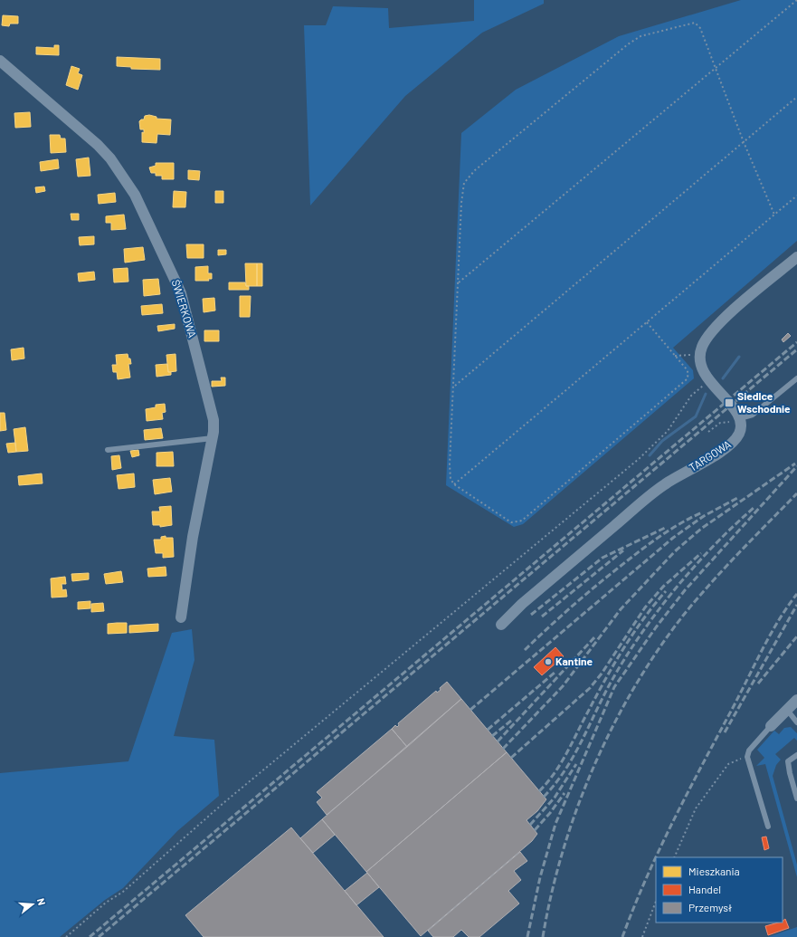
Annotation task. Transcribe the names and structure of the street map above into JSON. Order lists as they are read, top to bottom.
{
  "streets": {
    "street": ["ŚWIERKOWA", "TARGOWA"]
  },
  "places": {
    "transit": ["Siedlce Wschodnie"],
    "other": ["Kantine"]
  },
  "legend": ["Mieszkania", "Handel", "Przemysł"],
  "north": "right"
}
